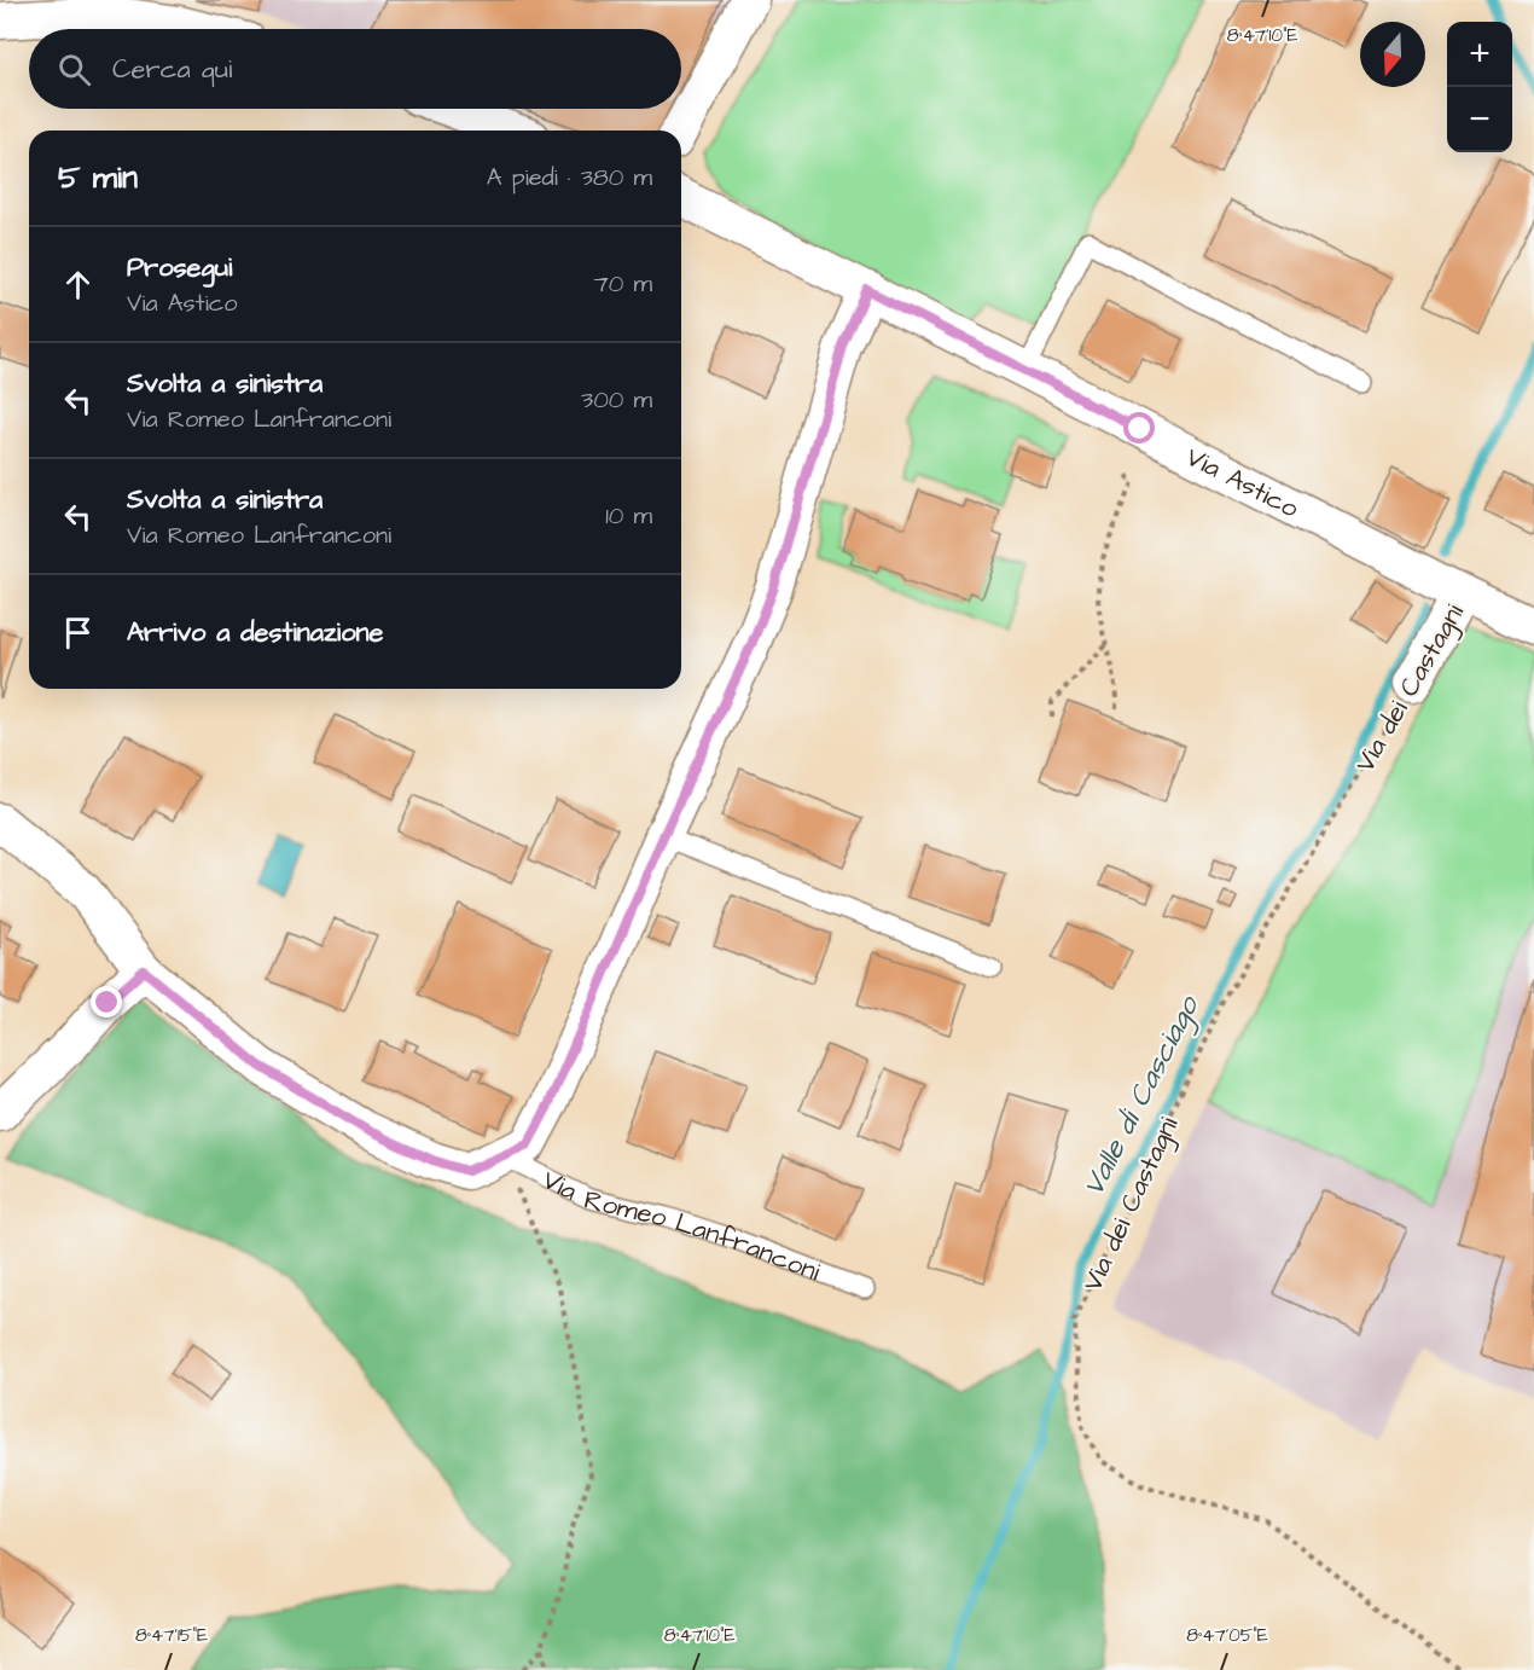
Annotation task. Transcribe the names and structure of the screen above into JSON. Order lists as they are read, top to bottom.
{
  "streets": {
    "street": ["Via Astico", "Via dei Castagni", "Via Romeo Lanfranconi"]
  },
  "crossings": [
    ["Via Astico", "Via dei Castagni"],
    ["Via Astico", "Via Romeo Lanfranconi"]
  ],
  "water": ["Valle di Casciago"],
  "north": "bottom",
  "page": {
    "map_buttons": ["+", "−"],
    "search": "Cerca qui",
    "heading": ["5 min", "A piedi · 380 m"],
    "list": [
      ["Prosegui", "Via Astico", "70 m"],
      ["Svolta a sinistra", "Via Romeo Lanfranconi", "300 m"],
      ["Svolta a sinistra", "Via Romeo Lanfranconi", "10 m"],
      "Arrivo a destinazione"
    ]
  },
  "coordinates": ["8°47'10\"E", "8°47'15\"E", "8°47'05\"E"]
}
